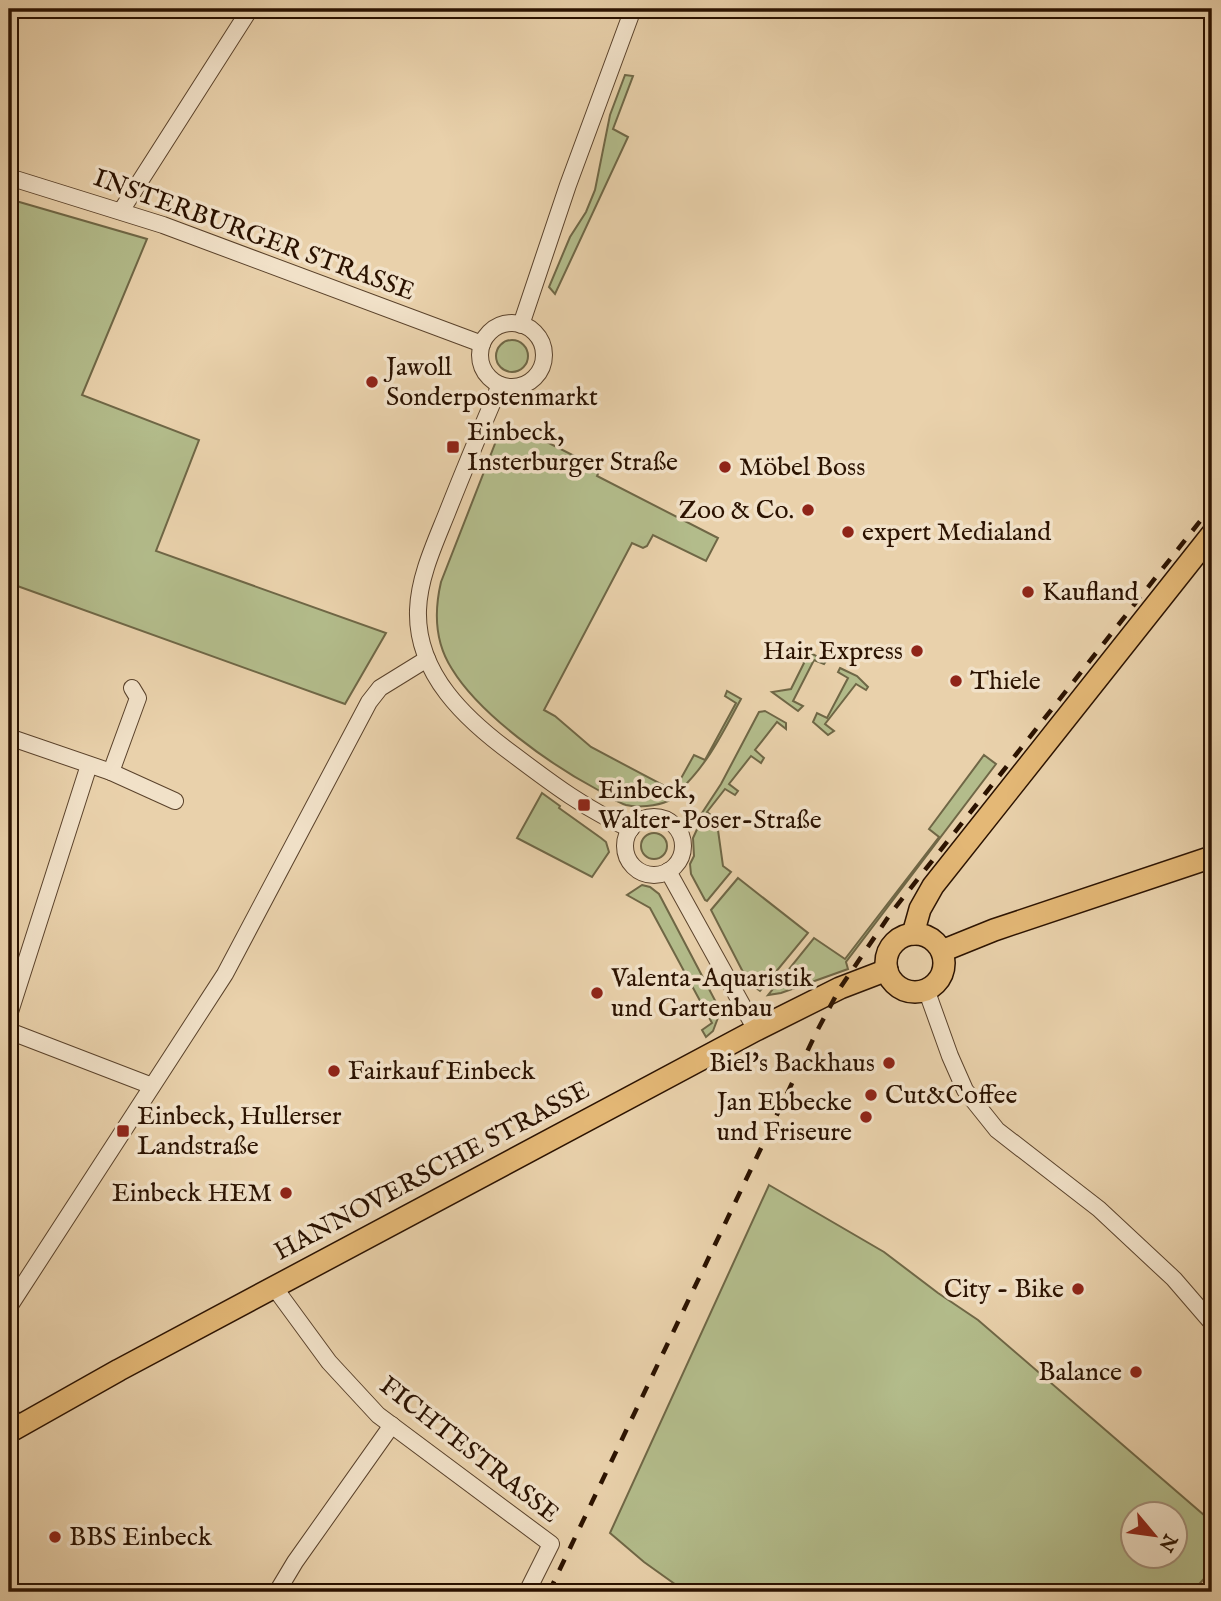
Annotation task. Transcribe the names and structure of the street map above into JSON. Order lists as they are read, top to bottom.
{
  "streets": {
    "main road": ["HANNOVERSCHE STRASSE"],
    "street": ["INSTERBURGER STRASSE", "FICHTESTRASSE"]
  },
  "crossings": [
    ["HANNOVERSCHE STRASSE", "FICHTESTRASSE"]
  ],
  "places": {
    "other": [
      "Jawoll Sonderpostenmarkt",
      "Möbel Boss",
      "Zoo & Co.",
      "expert Medialand",
      "Kaufland",
      "Hair Express",
      "Thiele",
      "Valenta-Aquaristik und Gartenbau",
      "Biel's Backhaus",
      "Fairkauf Einbeck",
      "Cut&Coffee",
      "Jan Ebbecke und Friseure",
      "Einbeck HEM",
      "City - Bike",
      "Balance",
      "BBS Einbeck"
    ],
    "transit": ["Einbeck, Insterburger Straße", "Einbeck, Walter-Poser-Straße", "Einbeck, Hullerser Landstraße"]
  },
  "north": "bottom right"
}
